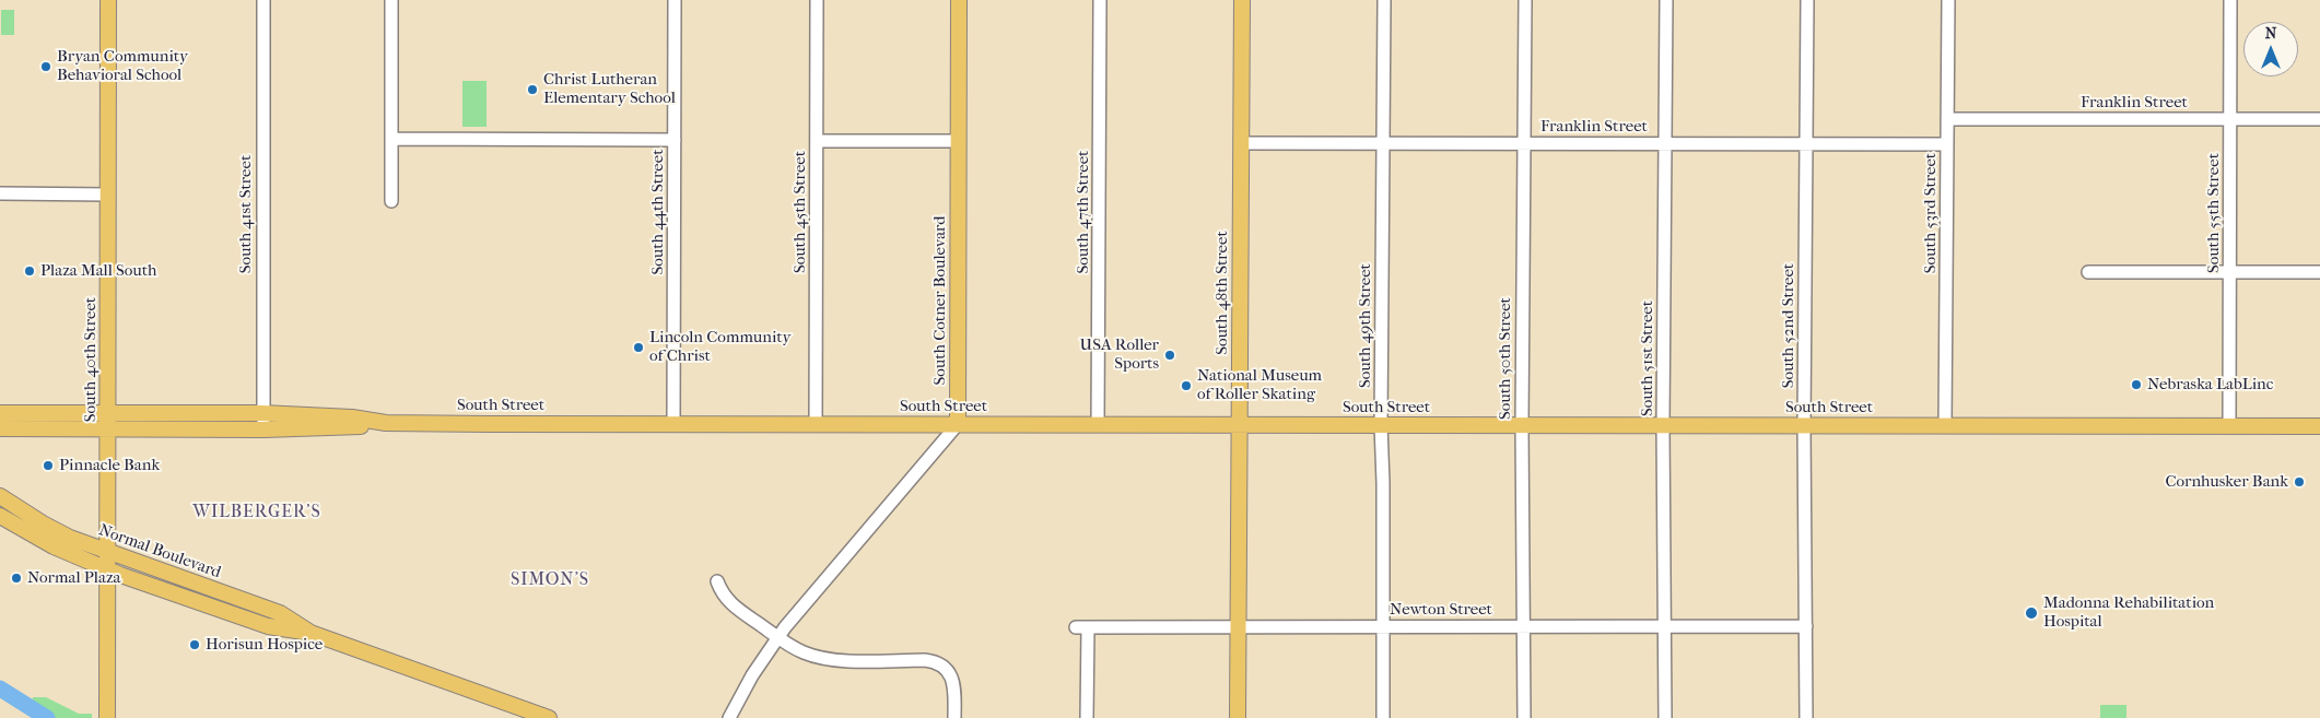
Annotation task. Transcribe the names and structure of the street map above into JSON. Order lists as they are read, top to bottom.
{
  "streets": {
    "main road": [
      "South 48th Street",
      "South Cotner Boulevard",
      "South 40th Street",
      "South Street",
      "Normal Boulevard"
    ],
    "street": [
      "Franklin Street",
      "South 44th Street",
      "South 45th Street",
      "South 47th Street",
      "South 53rd Street",
      "South 55th Street",
      "South 41st Street",
      "South 49th Street",
      "South 52nd Street",
      "South 50th Street",
      "South 51st Street",
      "Newton Street"
    ]
  },
  "crossings": [
    ["Franklin Street", "South 53rd Street"],
    ["Franklin Street", "South 55th Street"],
    ["Franklin Street", "South 48th Street"],
    ["Franklin Street", "South 49th Street"],
    ["Franklin Street", "South 52nd Street"],
    ["Franklin Street", "South 50th Street"],
    ["Franklin Street", "South 51st Street"],
    ["South 44th Street", "South Street"],
    ["South 45th Street", "South Street"],
    ["South 47th Street", "South Street"],
    ["South 53rd Street", "South Street"],
    ["South 55th Street", "South Street"],
    ["South 41st Street", "South Street"],
    ["South 48th Street", "South Street"],
    ["South 48th Street", "Newton Street"],
    ["South Cotner Boulevard", "South Street"],
    ["South 49th Street", "South Street"],
    ["South 49th Street", "Newton Street"],
    ["South 52nd Street", "South Street"],
    ["South 52nd Street", "Newton Street"],
    ["South 50th Street", "South Street"],
    ["South 50th Street", "Newton Street"],
    ["South 51st Street", "South Street"],
    ["South 51st Street", "Newton Street"],
    ["South 40th Street", "South Street"],
    ["South 40th Street", "Normal Boulevard"]
  ],
  "districts": ["WILBERGER'S", "SIMON'S"],
  "places": [
    "Bryan Community Behavioral School",
    "Christ Lutheran Elementary School",
    "Plaza Mall South",
    "Lincoln Community of Christ",
    "USA Roller Sports",
    "Nebraska LabLinc",
    "National Museum of Roller Skating",
    "Pinnacle Bank",
    "Cornhusker Bank",
    "Normal Plaza",
    "Madonna Rehabilitation Hospital",
    "Horisun Hospice"
  ],
  "north": "top"
}
